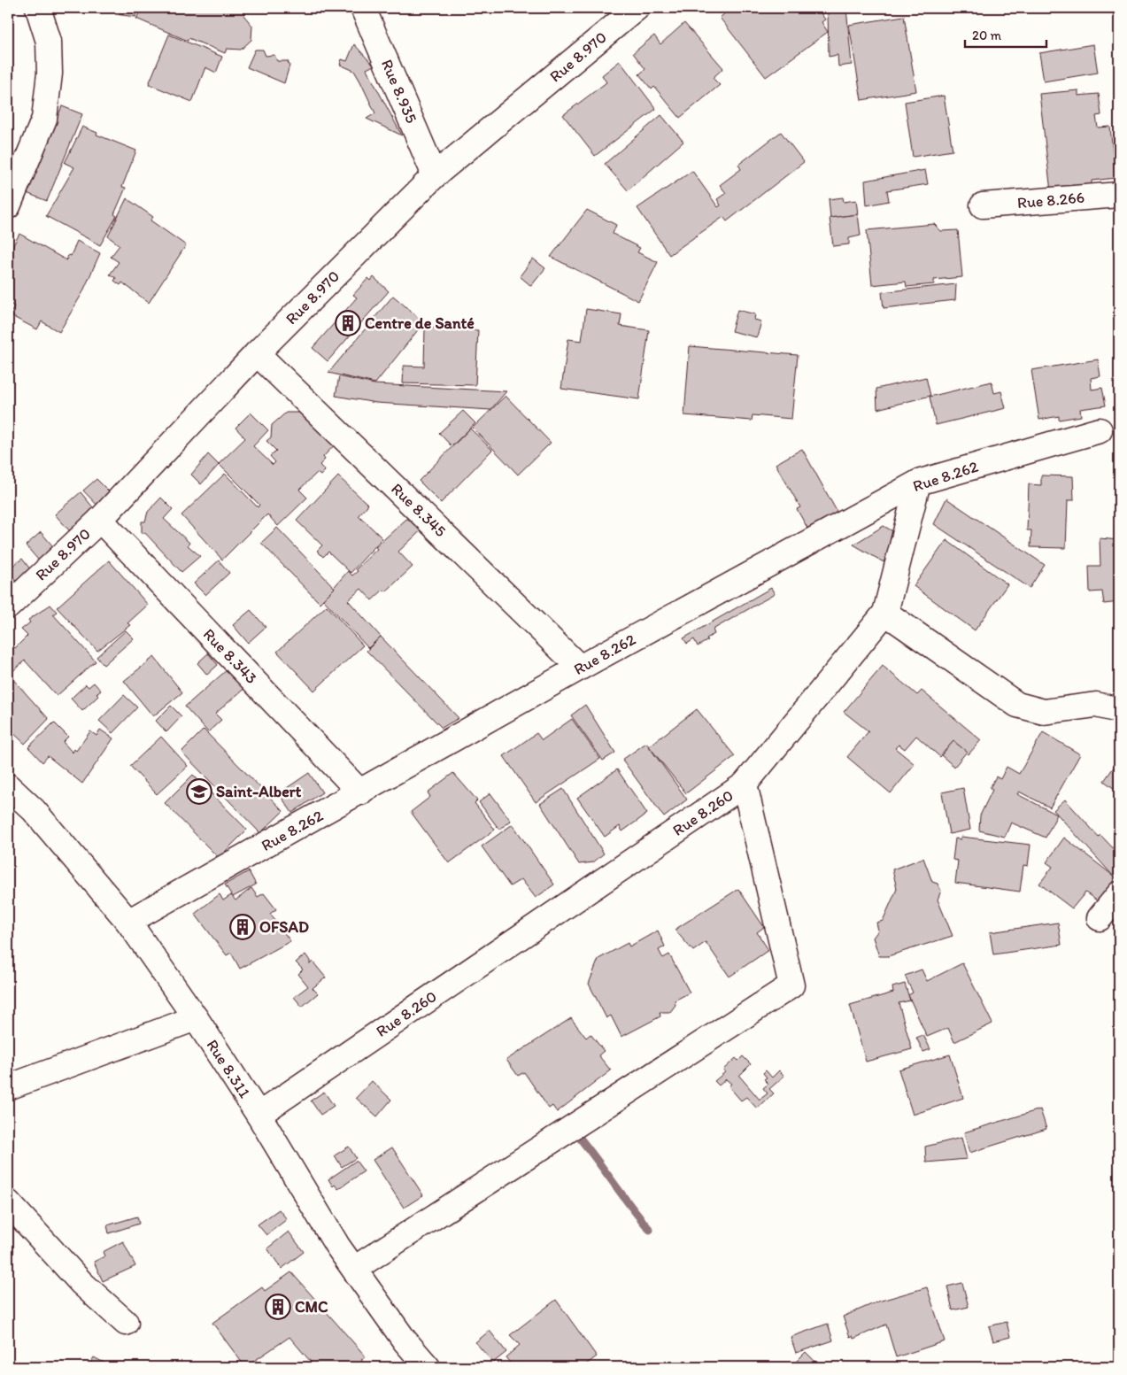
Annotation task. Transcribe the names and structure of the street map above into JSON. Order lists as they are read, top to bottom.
{
  "streets": {
    "street": [
      "Rue 8.970",
      "Rue 8.935",
      "Rue 8.266",
      "Rue 8.262",
      "Rue 8.345",
      "Rue 8.343",
      "Rue 8.260",
      "Rue 8.311"
    ]
  },
  "crossings": [
    ["Rue 8.970", "Rue 8.935"],
    ["Rue 8.970", "Rue 8.345"],
    ["Rue 8.970", "Rue 8.343"],
    ["Rue 8.262", "Rue 8.345"],
    ["Rue 8.262", "Rue 8.343"],
    ["Rue 8.262", "Rue 8.311"],
    ["Rue 8.260", "Rue 8.311"]
  ],
  "places": {
    "building": ["Centre de Santé", "OFSAD", "CMC"],
    "school or university": ["Saint-Albert"]
  },
  "scale_bar": "20 m"
}
